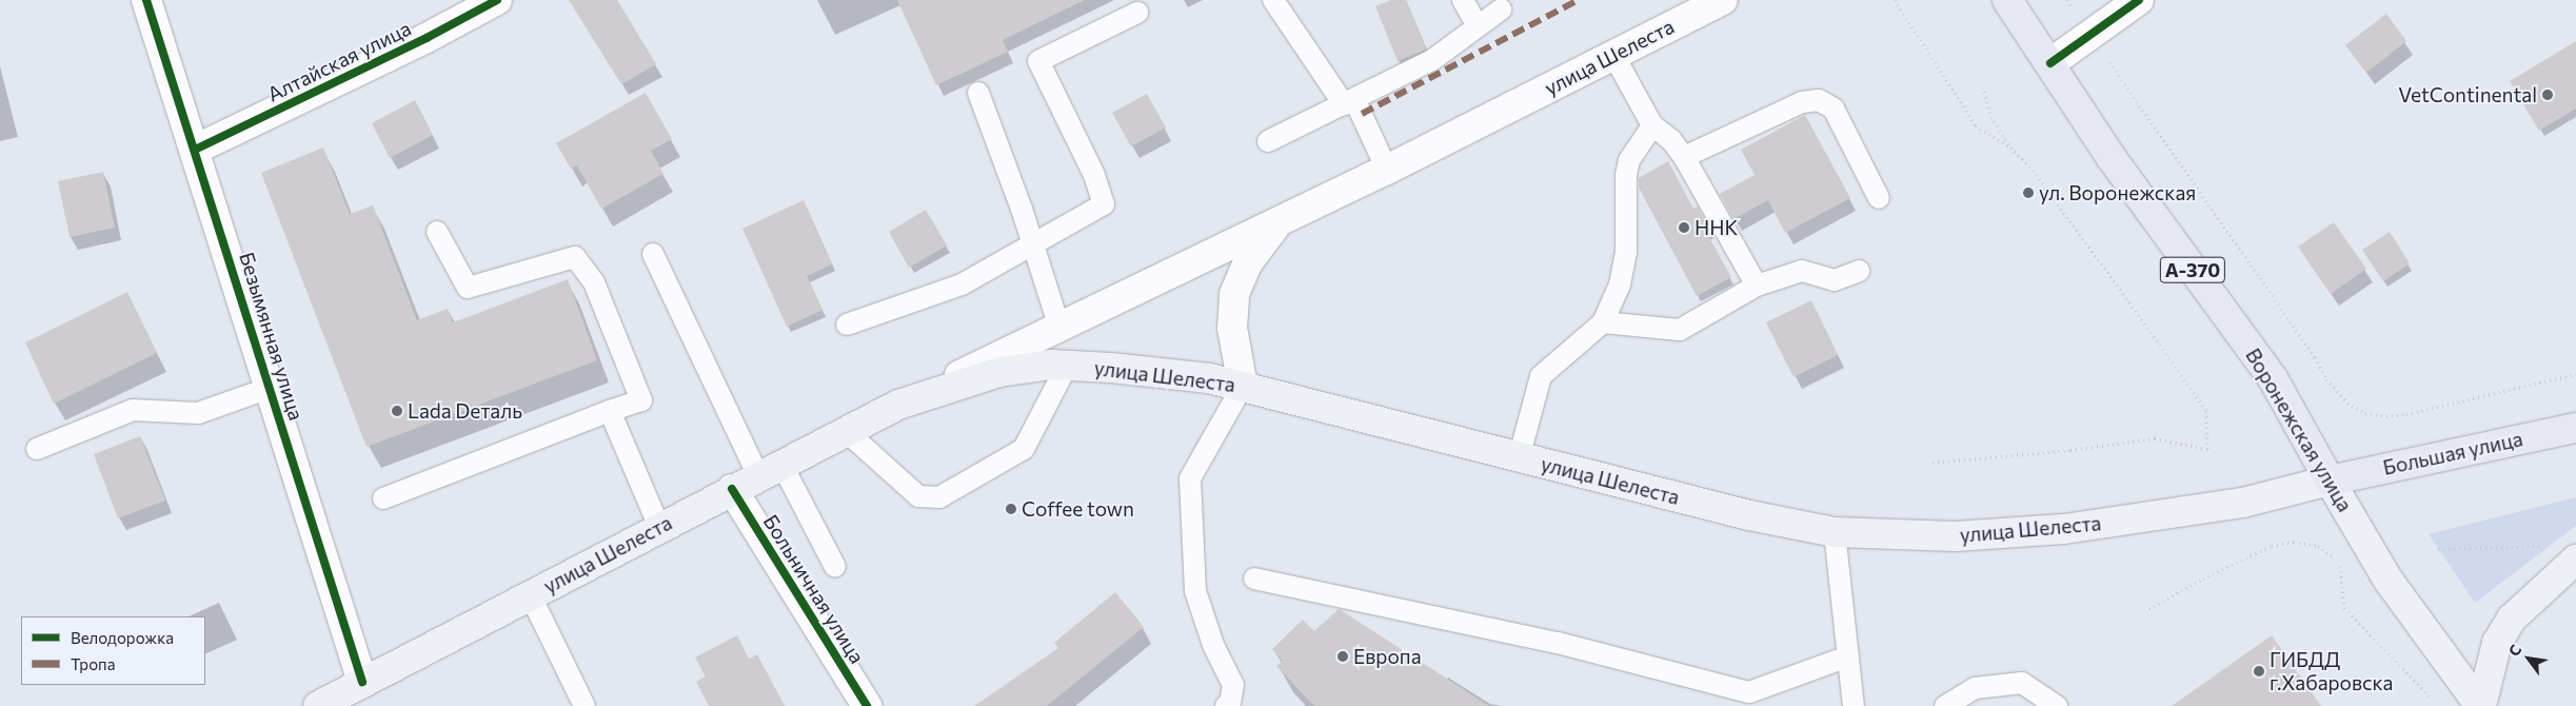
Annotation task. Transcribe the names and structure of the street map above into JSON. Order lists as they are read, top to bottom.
{
  "streets": {
    "highway": ["А-370", "Воронежская улица", "Большая улица"],
    "main road": ["улица Шелеста"],
    "street": ["Алтайская улица", "Безымянная улица", "Больничная улица"]
  },
  "crossings": [
    ["улица Шелеста", "Безымянная улица"],
    ["улица Шелеста", "Воронежская улица"],
    ["улица Шелеста", "Большая улица"],
    ["улица Шелеста", "Больничная улица"],
    ["Алтайская улица", "Безымянная улица"],
    ["Воронежская улица", "Большая улица"]
  ],
  "places": [
    "VetContinental",
    "ул. Воронежская",
    "ННК",
    "Lada Dеталь",
    "Coffee town",
    "Европа",
    "ГИБДД г.Хабаровска"
  ],
  "legend": ["Велодорожка", "Тропа"],
  "north": "top left"
}
